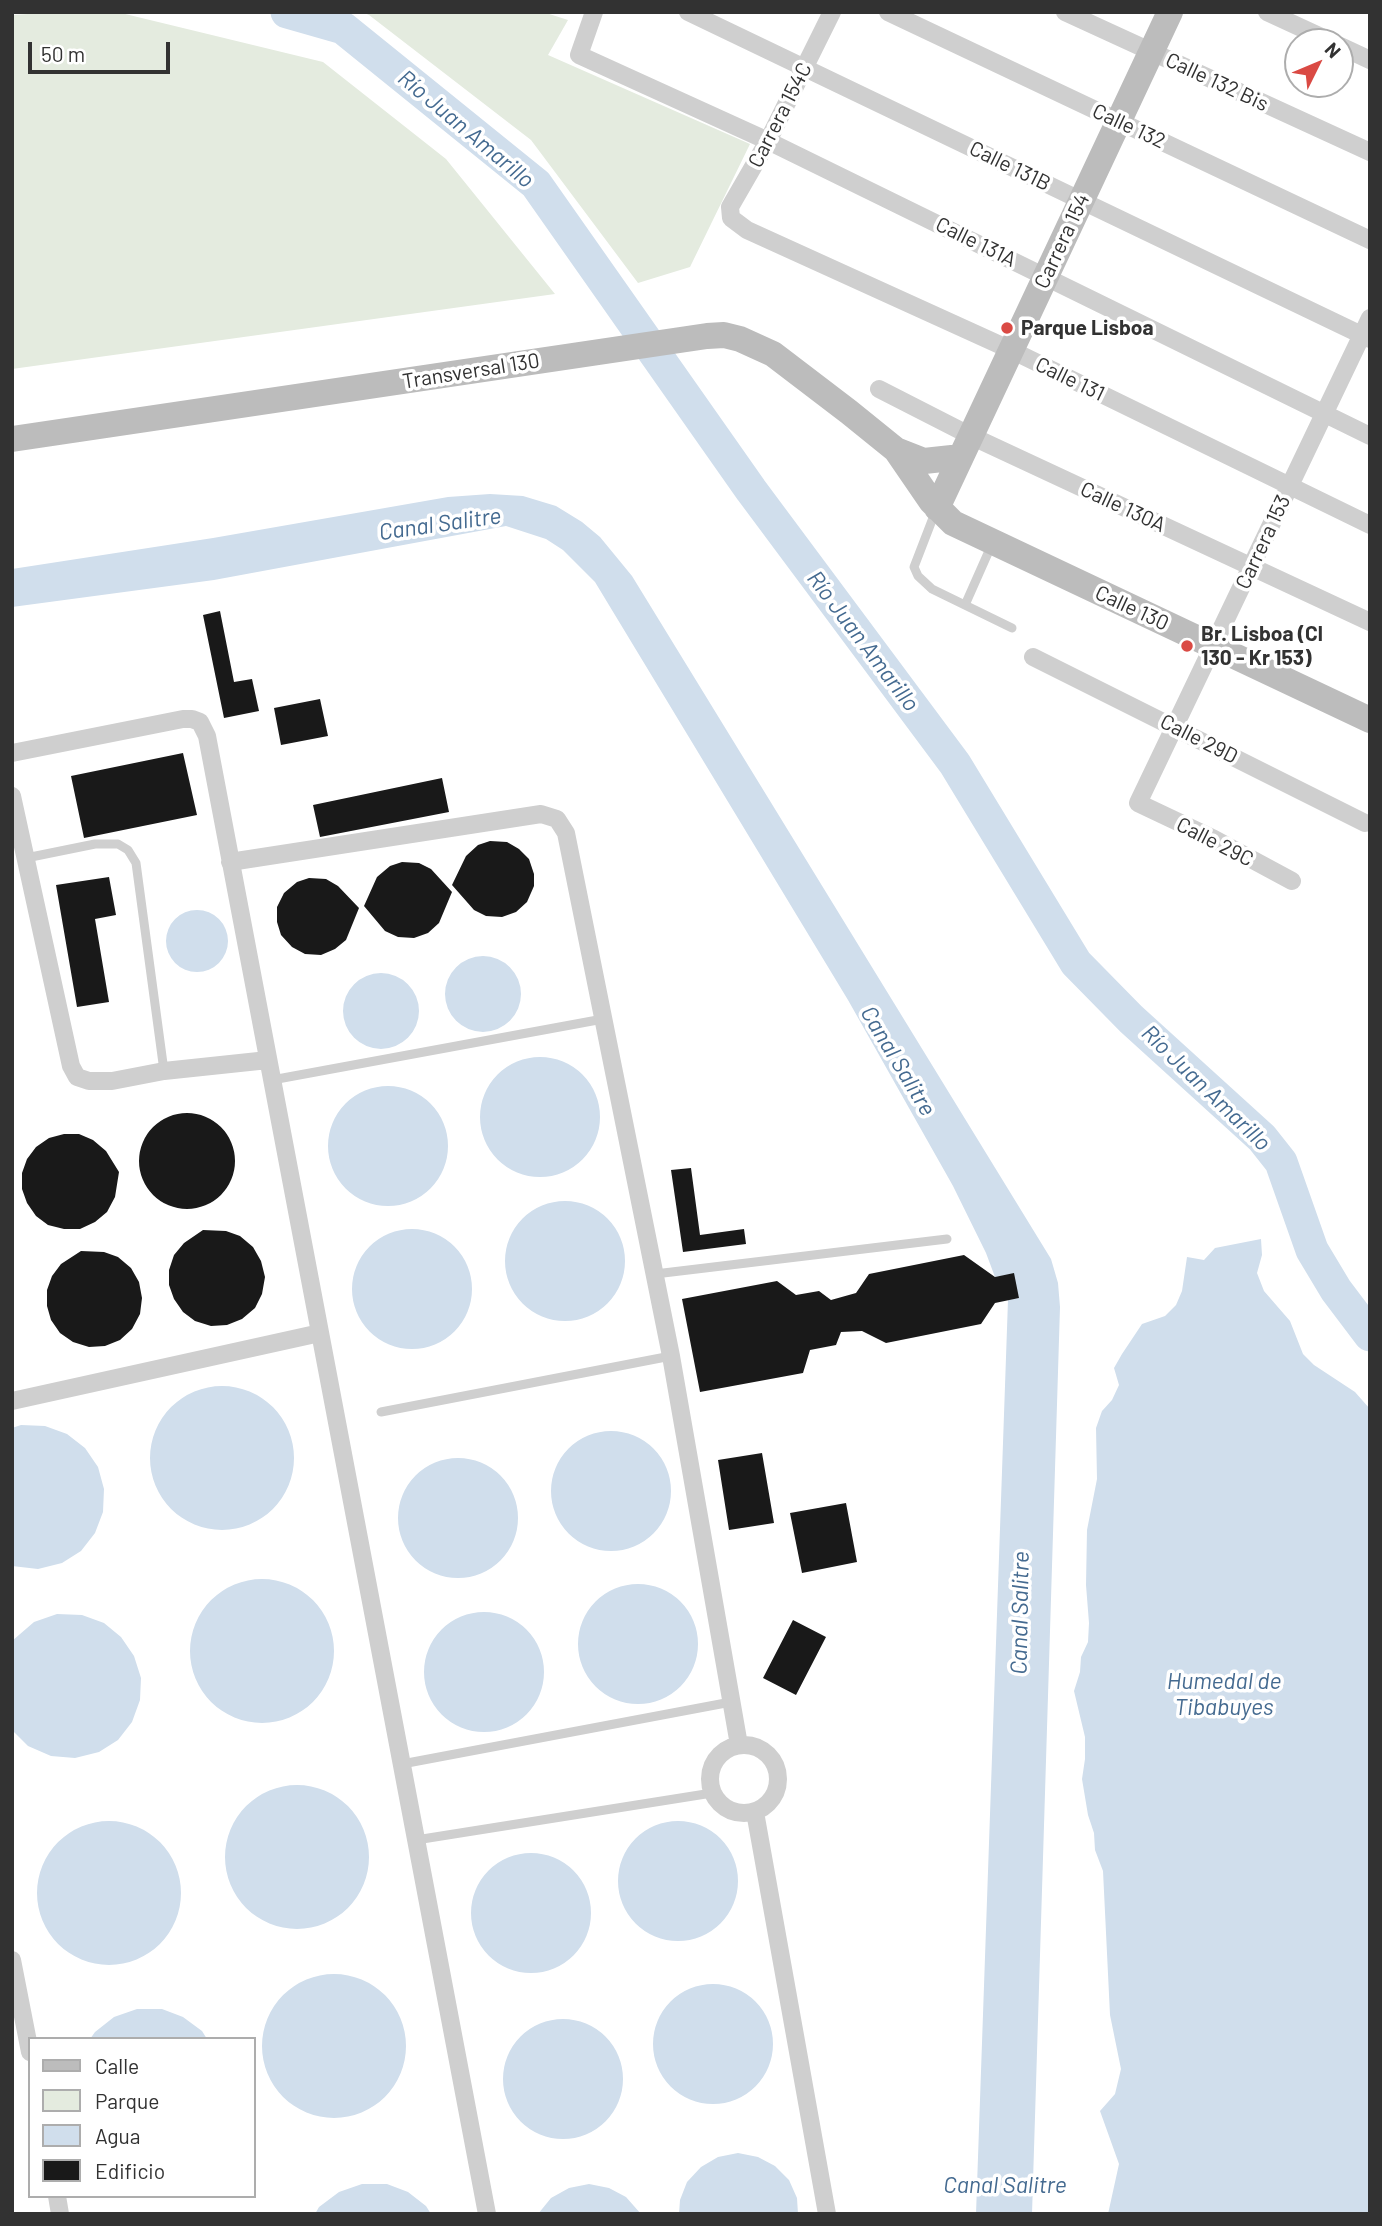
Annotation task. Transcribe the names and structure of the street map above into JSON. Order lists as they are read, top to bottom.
{
  "streets": {
    "main road": ["Carrera 154", "Transversal 130", "Calle 130"],
    "street": [
      "Calle 132 Bis",
      "Carrera 154C",
      "Calle 132",
      "Calle 131B",
      "Calle 131A",
      "Calle 131",
      "Calle 130A",
      "Carrera 153",
      "Calle 29D",
      "Calle 29C"
    ]
  },
  "crossings": [
    ["Calle 132 Bis", "Carrera 154"],
    ["Carrera 154C", "Calle 131B"],
    ["Carrera 154C", "Calle 131A"],
    ["Carrera 154C", "Calle 131"],
    ["Calle 132", "Carrera 154"],
    ["Calle 131B", "Carrera 154"],
    ["Calle 131B", "Carrera 153"],
    ["Carrera 154", "Calle 131A"],
    ["Carrera 154", "Transversal 130"],
    ["Carrera 154", "Calle 131"],
    ["Carrera 154", "Calle 130A"],
    ["Carrera 154", "Calle 130"],
    ["Calle 131A", "Carrera 153"],
    ["Transversal 130", "Calle 130A"],
    ["Transversal 130", "Calle 130"],
    ["Calle 131", "Carrera 153"],
    ["Calle 130A", "Carrera 153"],
    ["Carrera 153", "Calle 130"],
    ["Carrera 153", "Calle 29D"],
    ["Carrera 153", "Calle 29C"]
  ],
  "water": ["Río Juan Amarillo", "Canal Salitre", "Humedal de Tibabuyes"],
  "places": ["Parque Lisboa", "Br. Lisboa (Cl 130 - Kr 153)"],
  "legend": [
    "Calle",
    "Parque",
    "Agua",
    "Edificio"
  ],
  "scale_bar": "50 m",
  "north": "top right"
}
